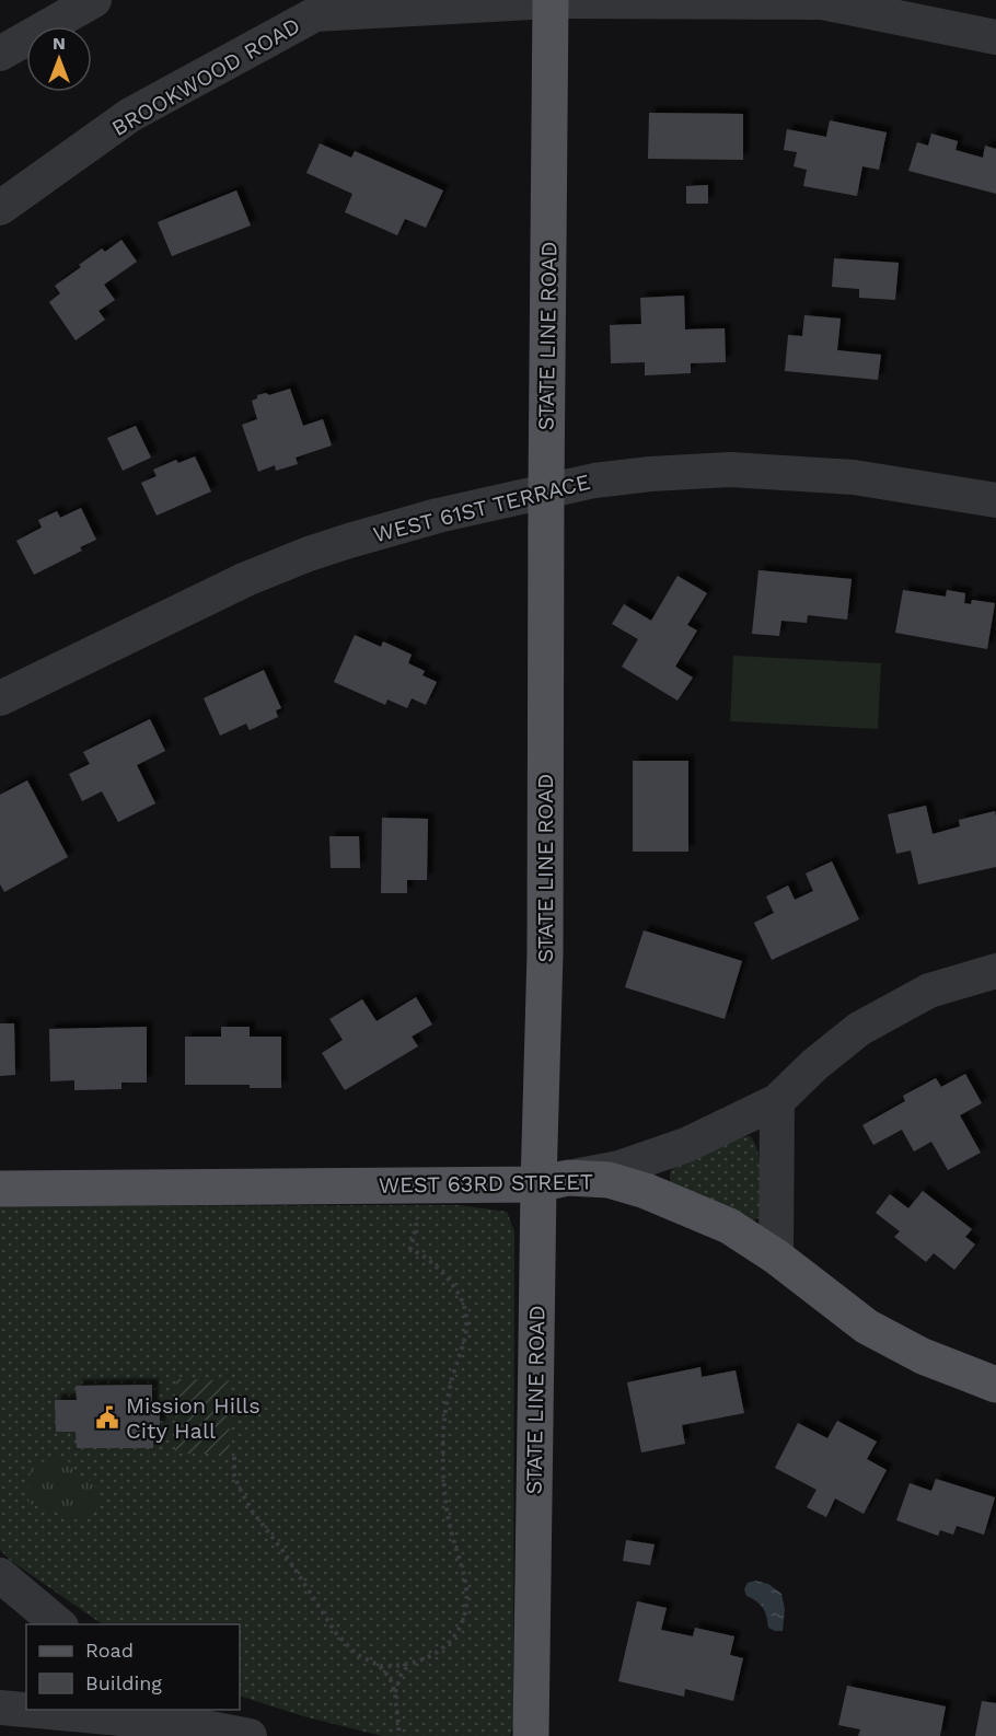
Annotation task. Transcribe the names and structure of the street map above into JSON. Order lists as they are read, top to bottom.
{
  "streets": {
    "main road": ["STATE LINE ROAD", "WEST 63RD STREET"],
    "street": ["BROOKWOOD ROAD", "WEST 61ST TERRACE"]
  },
  "crossings": [
    ["BROOKWOOD ROAD", "STATE LINE ROAD"],
    ["STATE LINE ROAD", "WEST 61ST TERRACE"],
    ["STATE LINE ROAD", "WEST 63RD STREET"]
  ],
  "places": {
    "public building": ["Mission Hills City Hall"]
  },
  "legend": ["Road", "Building"],
  "north": "top"
}
